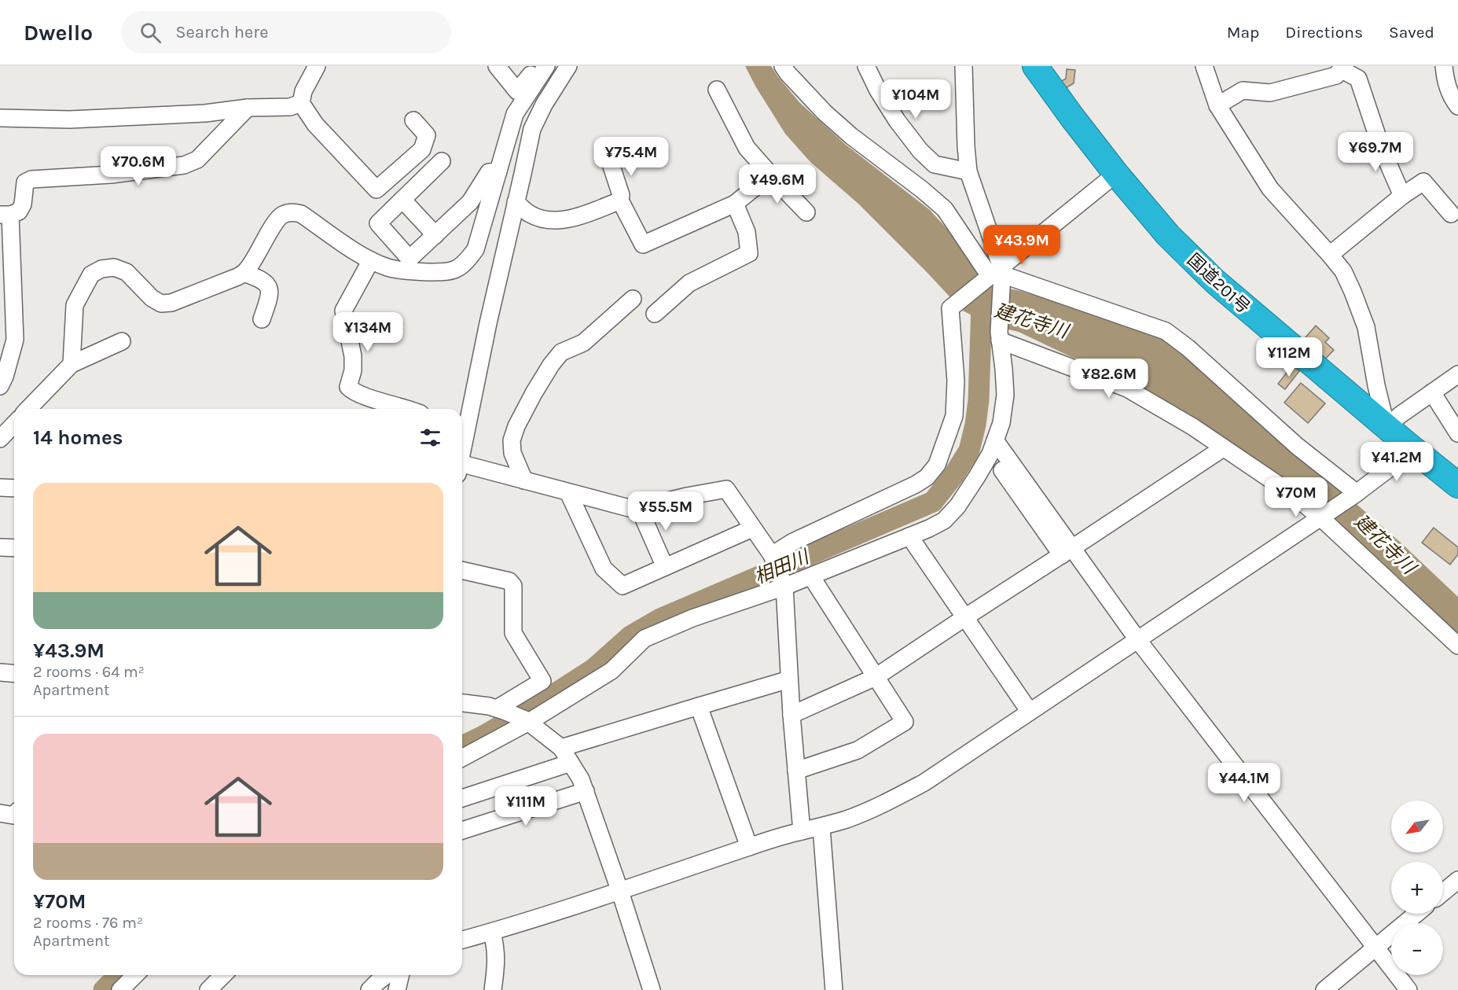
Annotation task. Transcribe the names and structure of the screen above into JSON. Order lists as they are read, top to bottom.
{
  "streets": {
    "highway": ["国道201号"]
  },
  "water": ["建花寺川", "相田川"],
  "north": "bottom left",
  "page": {
    "header": "Dwello",
    "search": "Search here",
    "nav": ["Map", "Directions", "Saved"],
    "price": [
      "¥104M",
      "¥69.7M",
      "¥75.4M",
      "¥70.6M",
      "¥49.6M",
      "¥43.9M",
      "¥134M",
      "¥112M",
      "¥82.6M",
      "¥41.2M",
      "¥70M",
      "¥55.5M",
      "¥44.1M",
      "¥111M"
    ],
    "heading": "14 homes",
    "list": [
      {
        "name": "¥43.9M",
        "note": "2 rooms · 64 m² · Apartment"
      },
      {
        "name": "¥70M",
        "note": "2 rooms · 76 m² · Apartment"
      }
    ],
    "map_buttons": ["+", "−"]
  }
}
